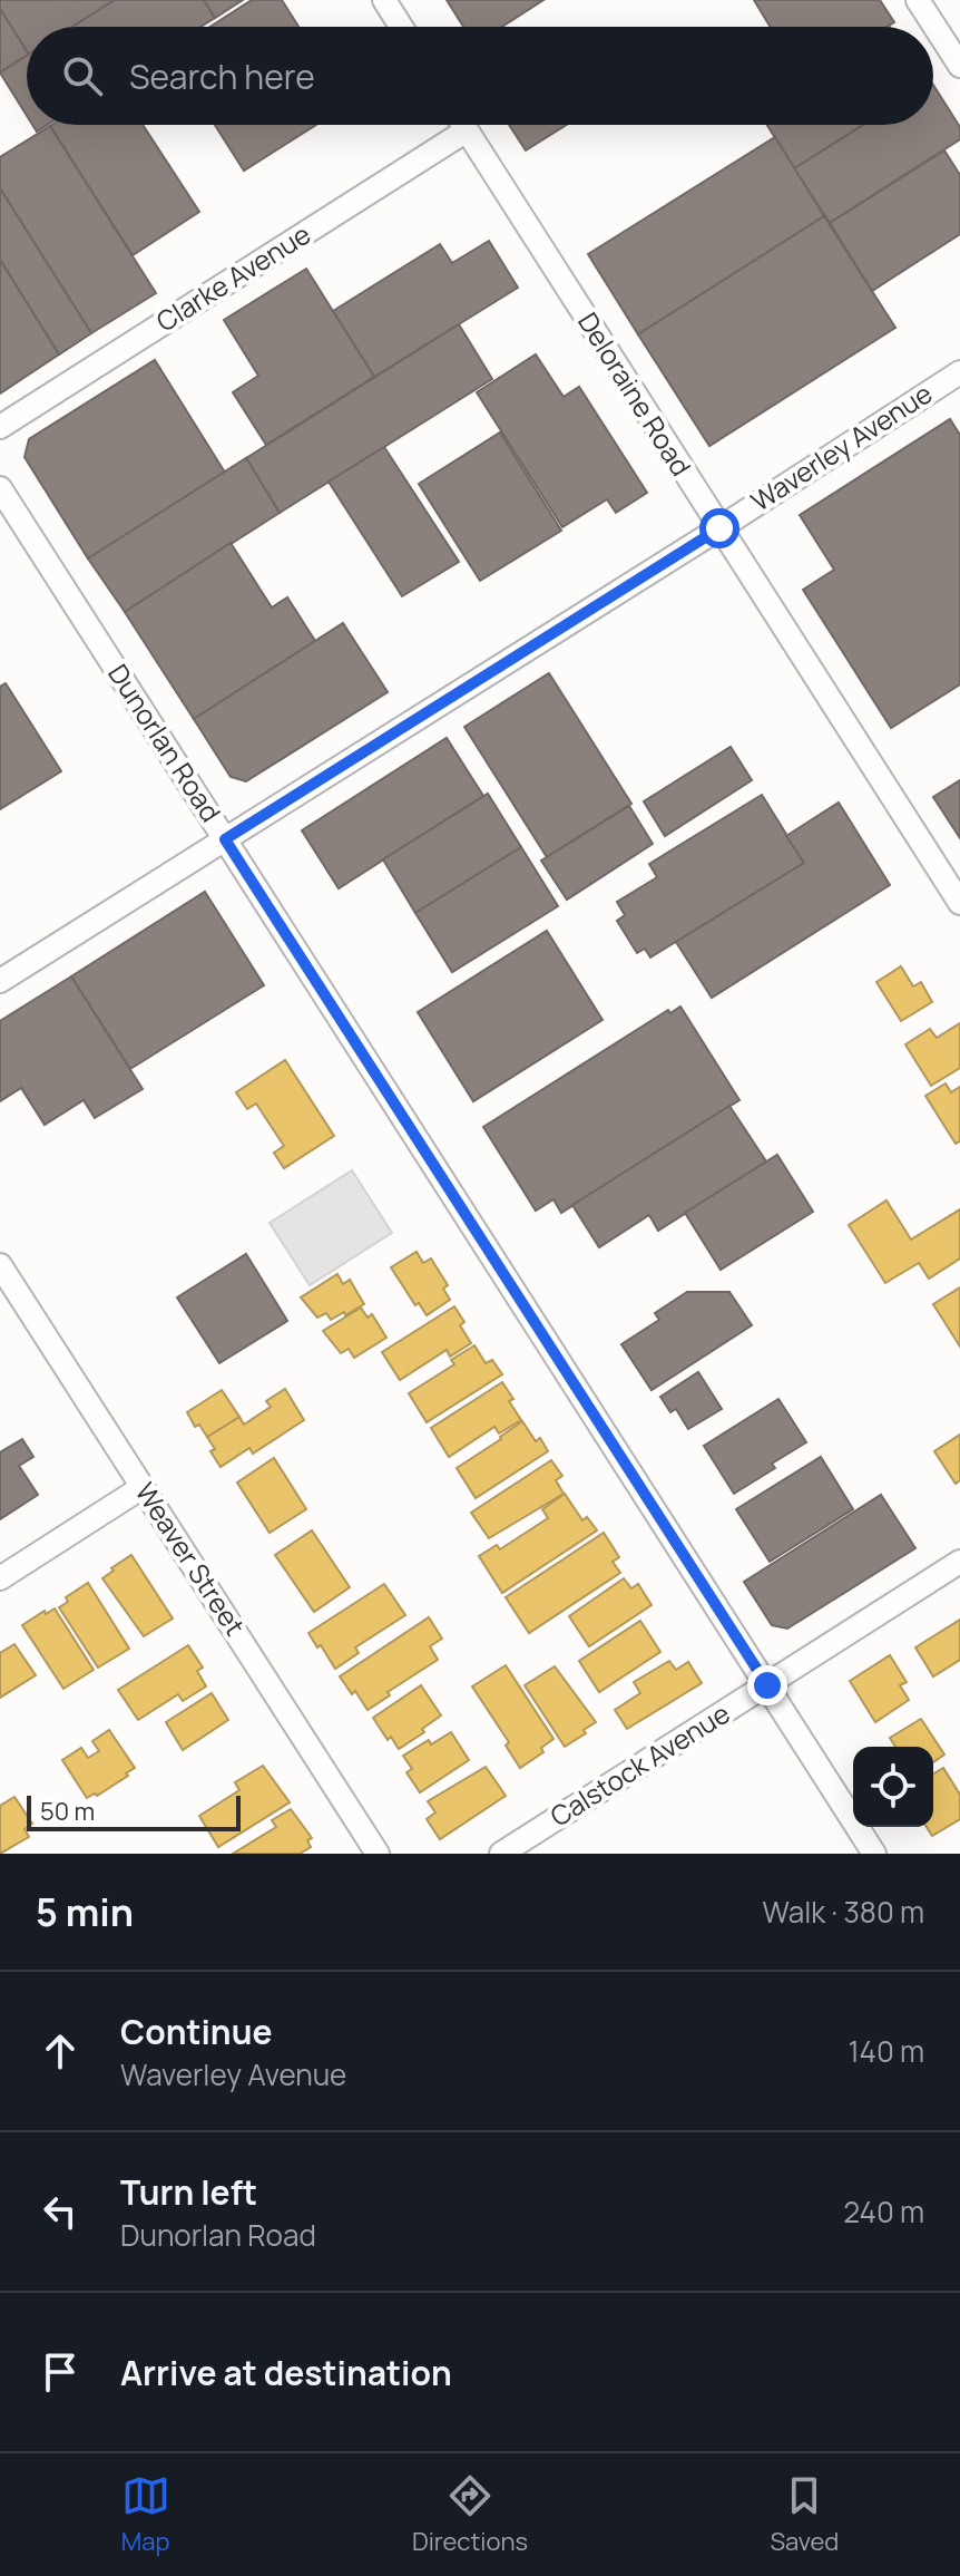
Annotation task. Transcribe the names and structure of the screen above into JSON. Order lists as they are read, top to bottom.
{
  "streets": {
    "street": [
      "Clarke Avenue",
      "Deloraine Road",
      "Waverley Avenue",
      "Dunorlan Road",
      "Weaver Street",
      "Calstock Avenue"
    ]
  },
  "crossings": [
    ["Clarke Avenue", "Deloraine Road"],
    ["Deloraine Road", "Waverley Avenue"],
    ["Waverley Avenue", "Dunorlan Road"],
    ["Dunorlan Road", "Calstock Avenue"]
  ],
  "scale_bar": "50 m",
  "page": {
    "search": "Search here",
    "scale": "50 m",
    "heading": ["5 min", "Walk · 380 m"],
    "list": [
      ["Continue", "Waverley Avenue", "140 m"],
      ["Turn left", "Dunorlan Road", "240 m"],
      "Arrive at destination"
    ],
    "nav": ["Map", "Directions", "Saved"]
  }
}
